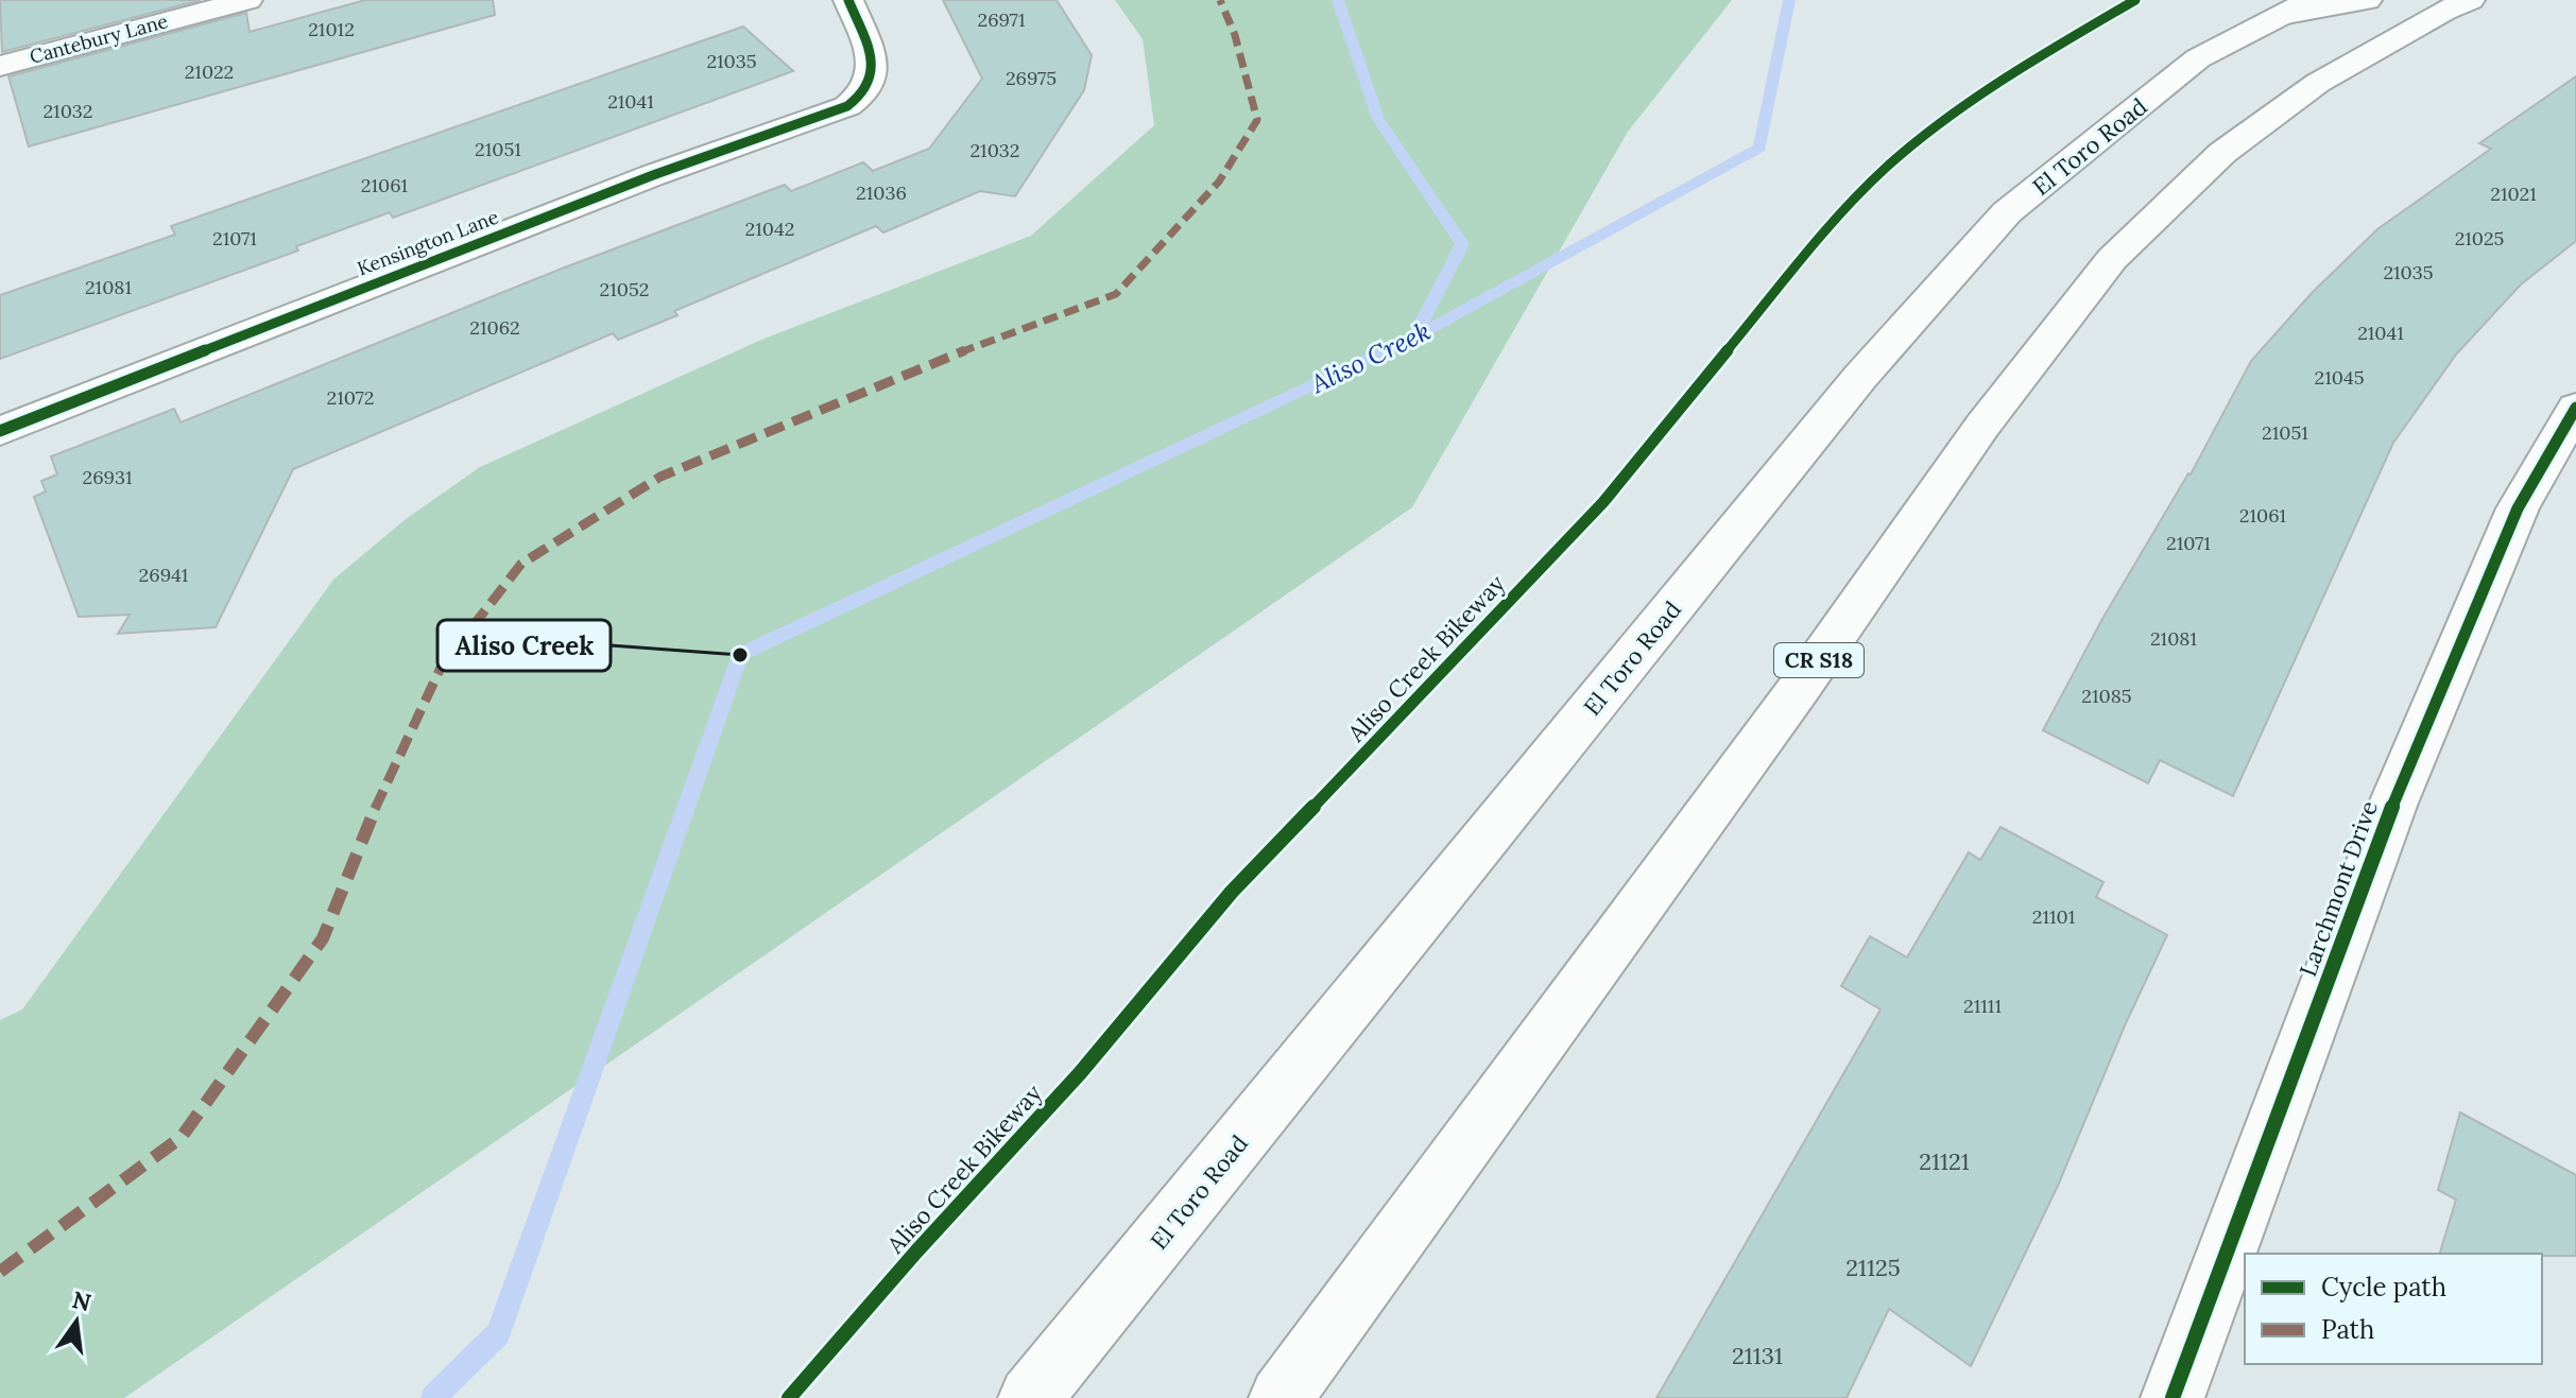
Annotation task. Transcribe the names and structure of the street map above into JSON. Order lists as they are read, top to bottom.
{
  "streets": {
    "main road": [
      "Cantebury Lane",
      "El Toro Road",
      "Kensington Lane",
      "CR S18",
      "Larchmont Drive"
    ],
    "cycle path": ["Aliso Creek Bikeway"]
  },
  "water": ["Aliso Creek"],
  "places": ["Aliso Creek"],
  "house_numbers": [
    "26971",
    "21012",
    "21035",
    "21022",
    "26975",
    "21041",
    "21032",
    "21051",
    "21032",
    "21061",
    "21036",
    "21021",
    "21042",
    "21071",
    "21025",
    "21035",
    "21081",
    "21052",
    "21062",
    "21041",
    "21045",
    "21072",
    "21051",
    "26931",
    "21061",
    "21071",
    "26941",
    "21081",
    "21085",
    "21101",
    "21111",
    "21121",
    "21125",
    "21131"
  ],
  "legend": ["Cycle path", "Path"],
  "north": "top"
}
